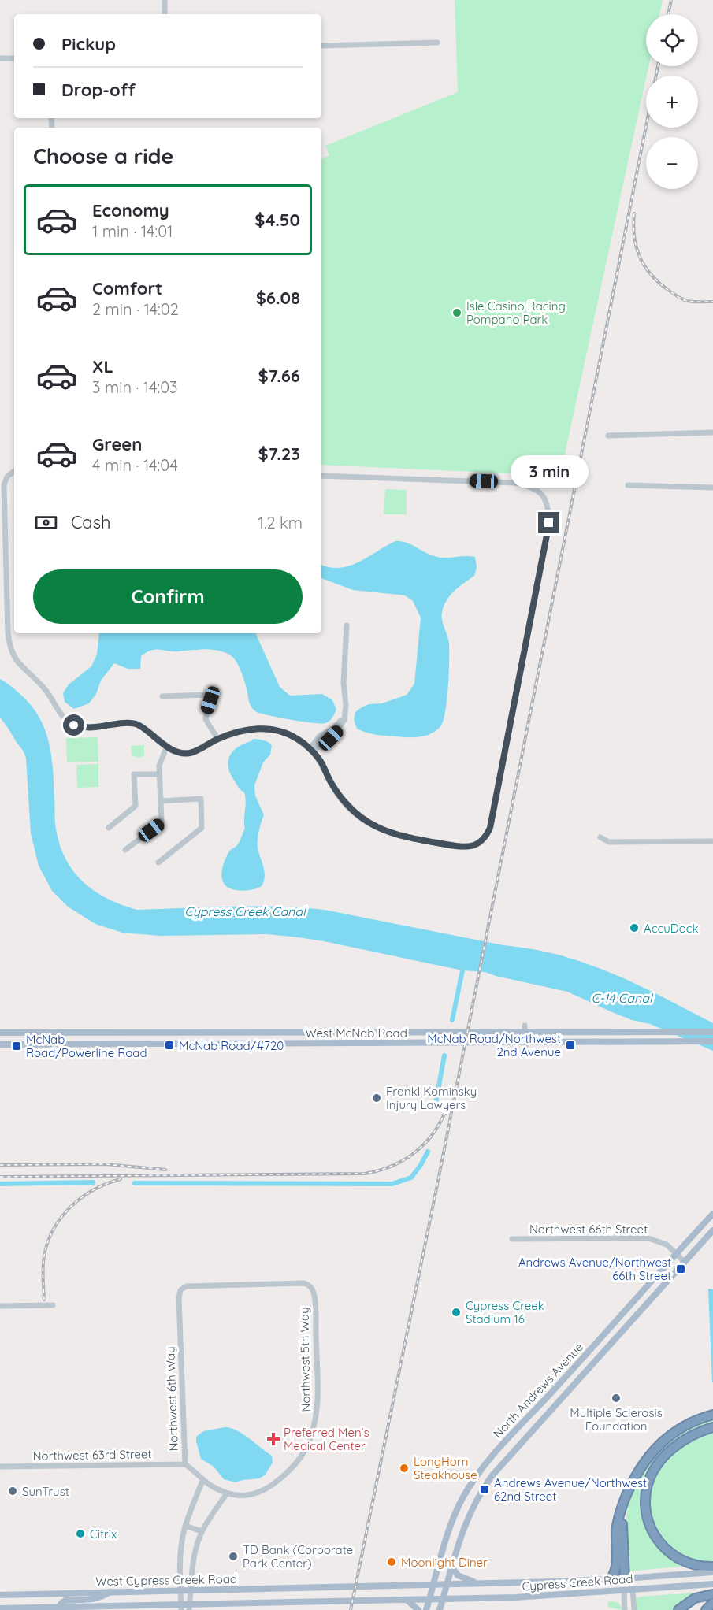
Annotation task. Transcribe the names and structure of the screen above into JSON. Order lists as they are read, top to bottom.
{
  "streets": {
    "main road": [
      "West McNab Road",
      "North Andrews Avenue",
      "West Cypress Creek Road",
      "Cypress Creek Road"
    ],
    "street": [
      "Northwest 66th Street",
      "Northwest 5th Way",
      "Northwest 6th Way",
      "Northwest 63rd Street"
    ]
  },
  "crossings": [
    ["Northwest 66th Street", "North Andrews Avenue"],
    ["Northwest 5th Way", "Northwest 6th Way"],
    ["North Andrews Avenue", "West Cypress Creek Road"],
    ["North Andrews Avenue", "Cypress Creek Road"],
    ["Northwest 6th Way", "Northwest 63rd Street"],
    ["West Cypress Creek Road", "Cypress Creek Road"]
  ],
  "water": ["Cypress Creek Canal", "C-14 Canal"],
  "places": {
    "other": [
      "Isle Casino Racing Pompano Park",
      "AccuDock",
      "Frankl Kominsky Injury Lawyers",
      "Cypress Creek Stadium 16",
      "Multiple Sclerosis Foundation",
      "LongHorn Steakhouse",
      "SunTrust",
      "Citrix",
      "TD Bank (Corporate Park Center)",
      "Moonlight Diner"
    ],
    "transit": [
      "McNab Road/#720",
      "McNab Road/Northwest 2nd Avenue",
      "McNab Road/Powerline Road",
      "Andrews Avenue/Northwest 66th Street",
      "Andrews Avenue/Northwest 62nd Street"
    ],
    "health": ["Preferred Men's Medical Center"]
  },
  "page": {
    "map_buttons": ["+", "−"],
    "banner": ["Pickup", "Drop-off"],
    "heading": "Choose a ride",
    "list": [
      {
        "name": "Economy",
        "note": "1 min · 14:01",
        "value": "$4.50"
      },
      {
        "name": "Comfort",
        "note": "2 min · 14:02",
        "value": "$6.08"
      },
      {
        "name": "XL",
        "note": "3 min · 14:03",
        "value": "$7.66"
      },
      {
        "name": "Green",
        "note": "4 min · 14:04",
        "value": "$7.23"
      }
    ],
    "bubble": "3 min",
    "pay": ["Cash", "1.2 km"],
    "buttons": "Confirm"
  }
}
